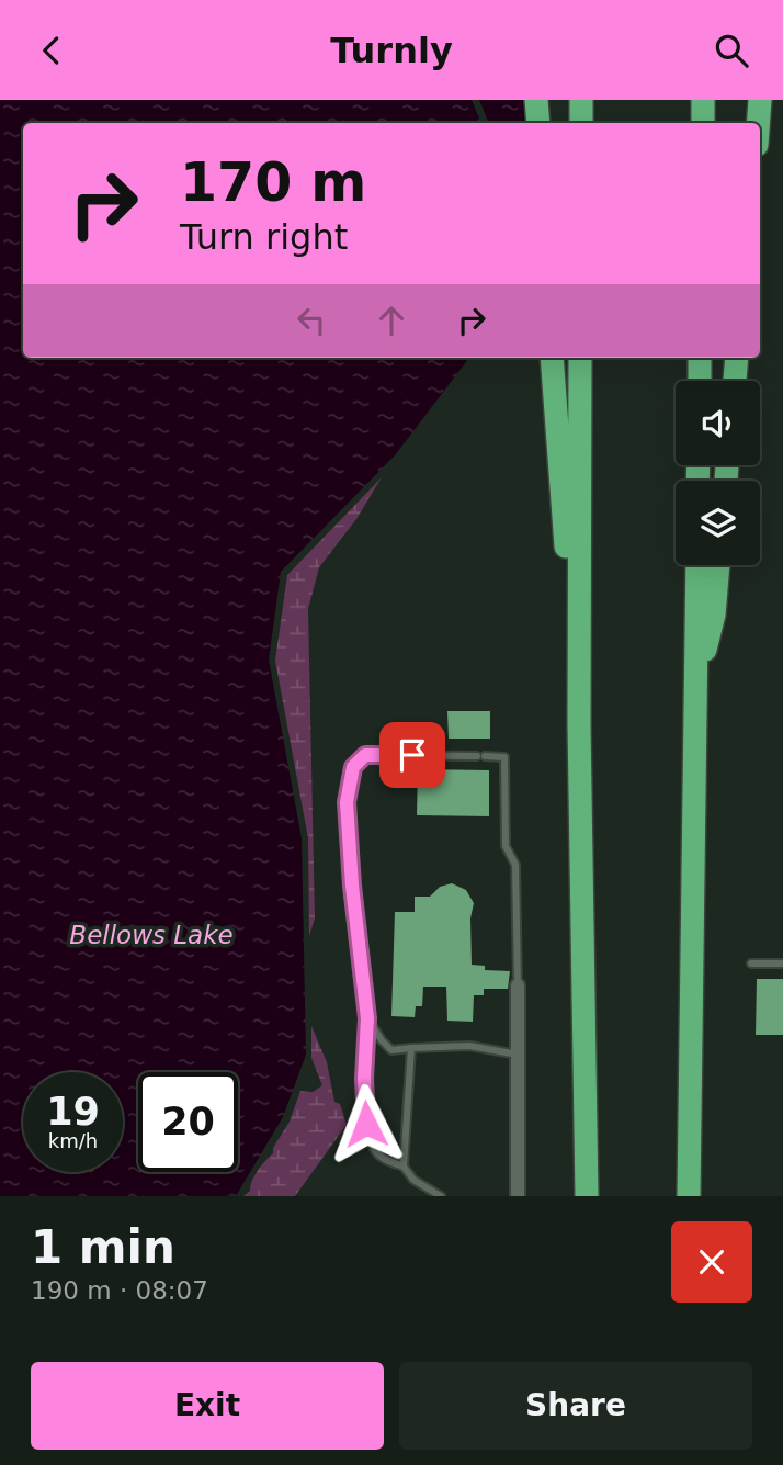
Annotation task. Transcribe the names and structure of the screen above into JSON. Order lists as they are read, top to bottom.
{
  "water": ["Bellows Lake"],
  "page": {
    "header": "Turnly",
    "turn": ["170 m", "Turn right"],
    "speed": "19 km/h",
    "limit": "20",
    "heading": ["1 min", "190 m · 08:07"],
    "buttons": ["Exit", "Share"]
  }
}
